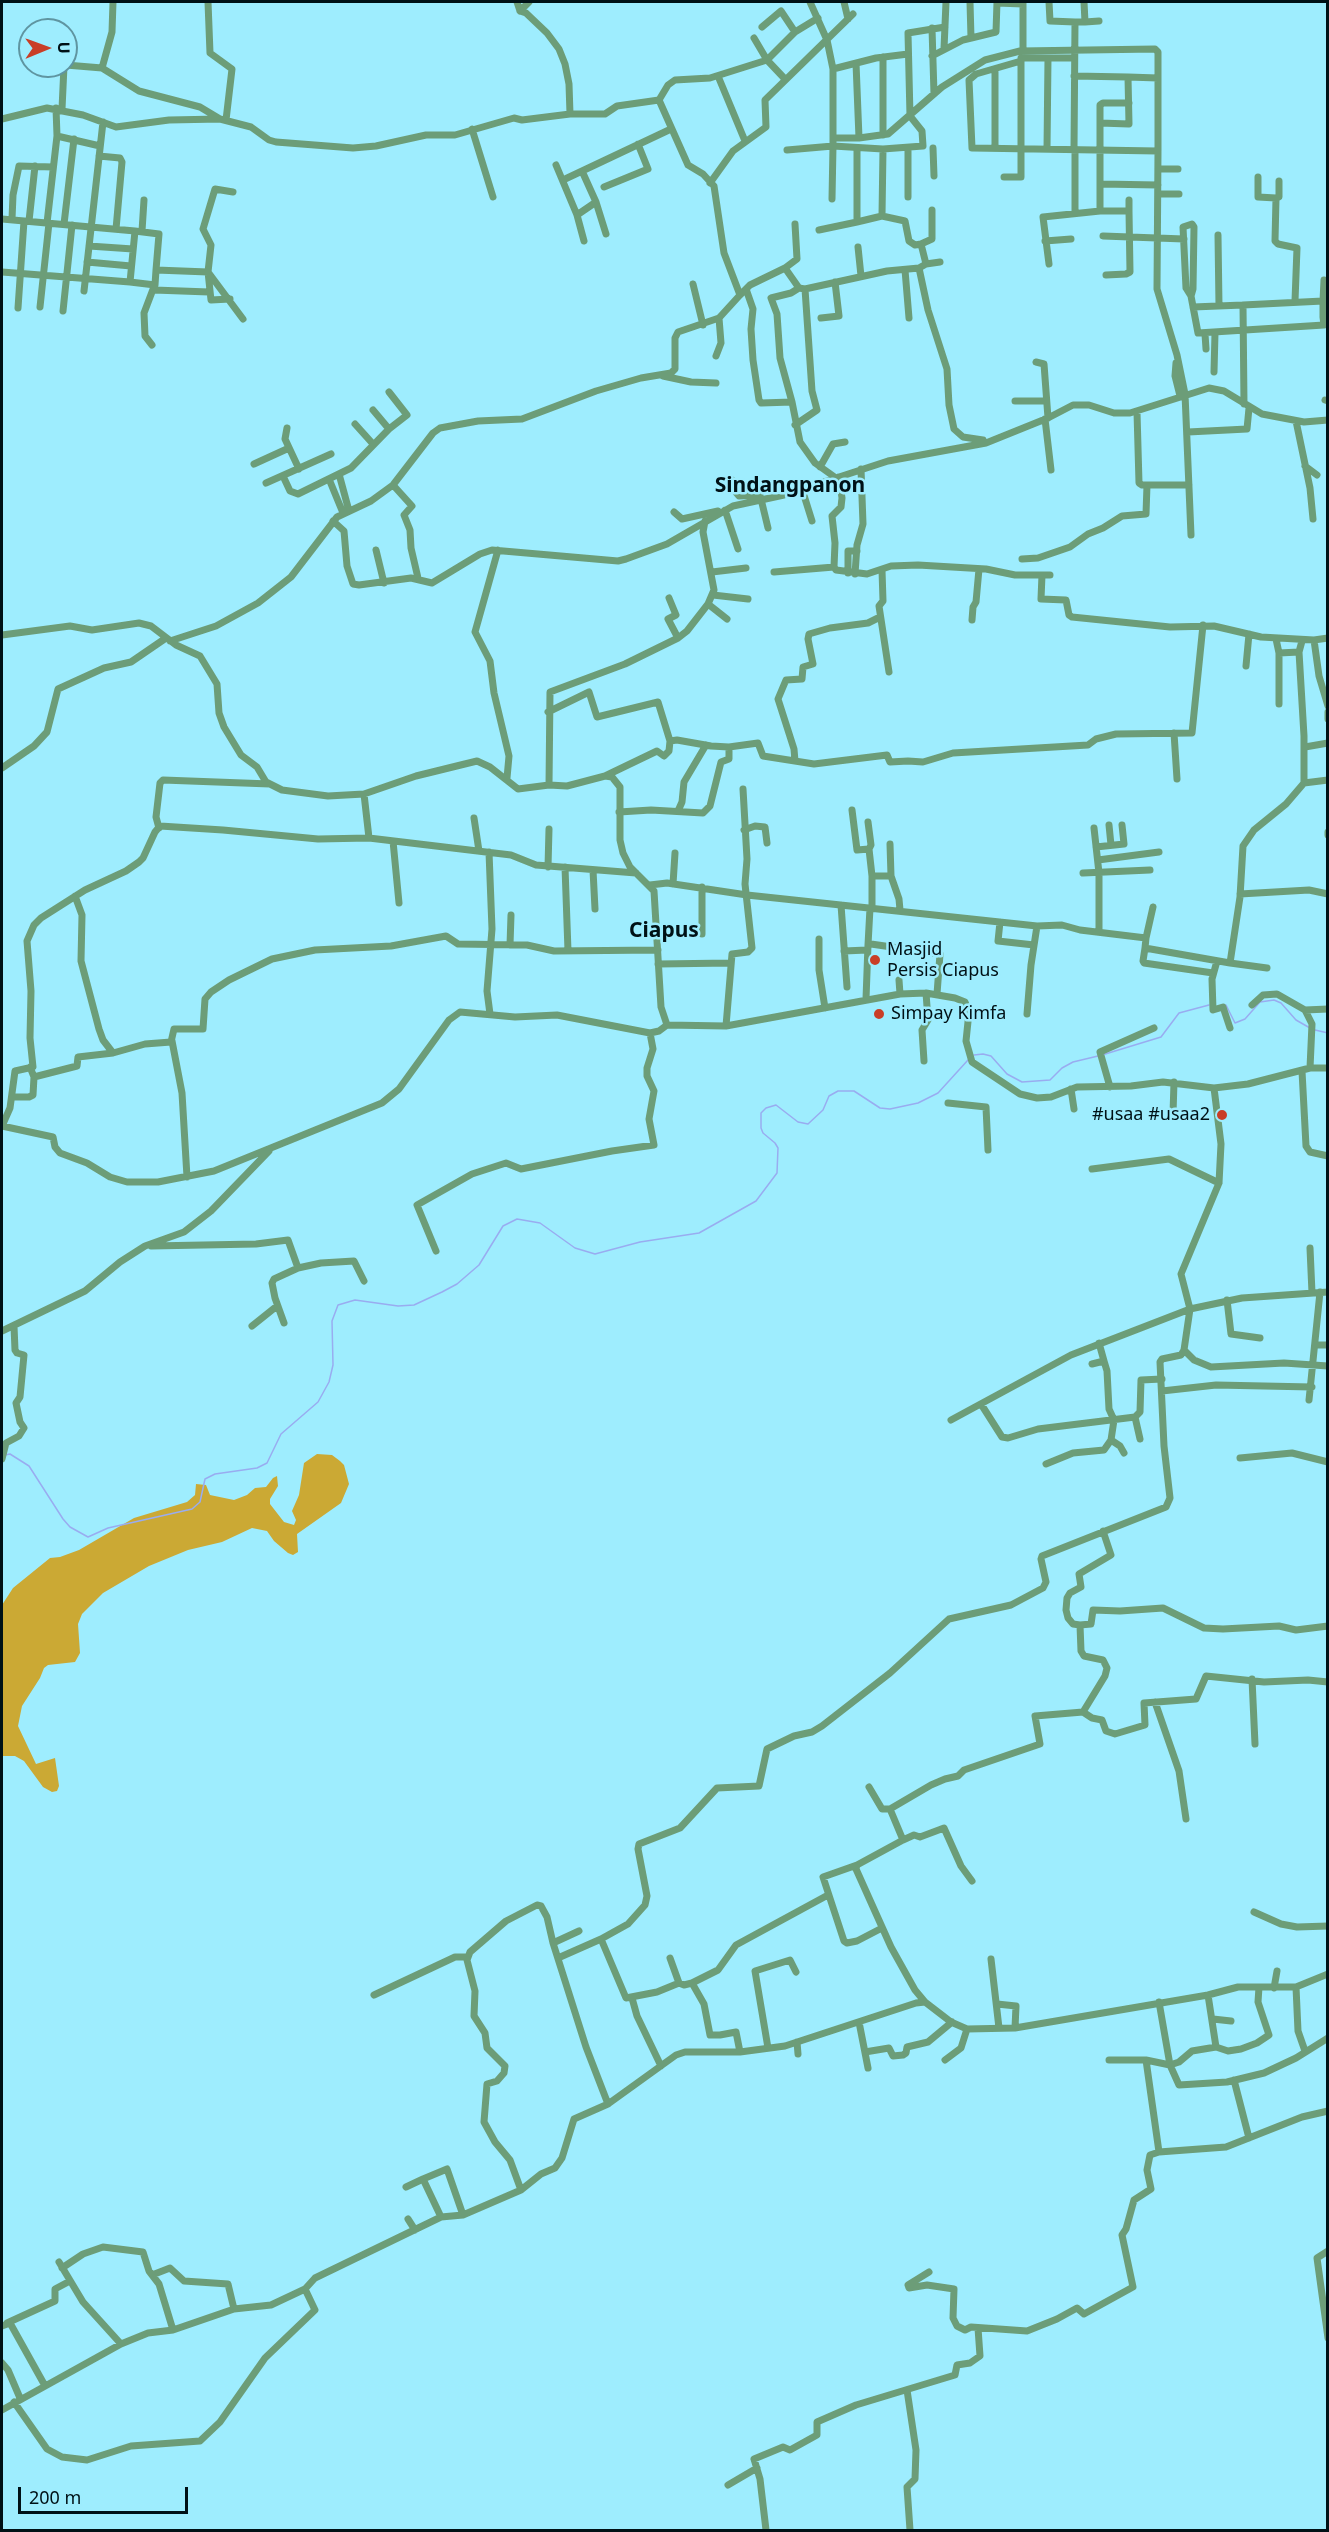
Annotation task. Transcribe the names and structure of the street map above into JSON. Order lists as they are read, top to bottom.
{
  "districts": ["Sindangpanon", "Ciapus"],
  "places": ["Masjid Persis Ciapus", "Simpay Kimfa", "#usaa #usaa2"],
  "scale_bar": "200 m",
  "north": "right"
}
